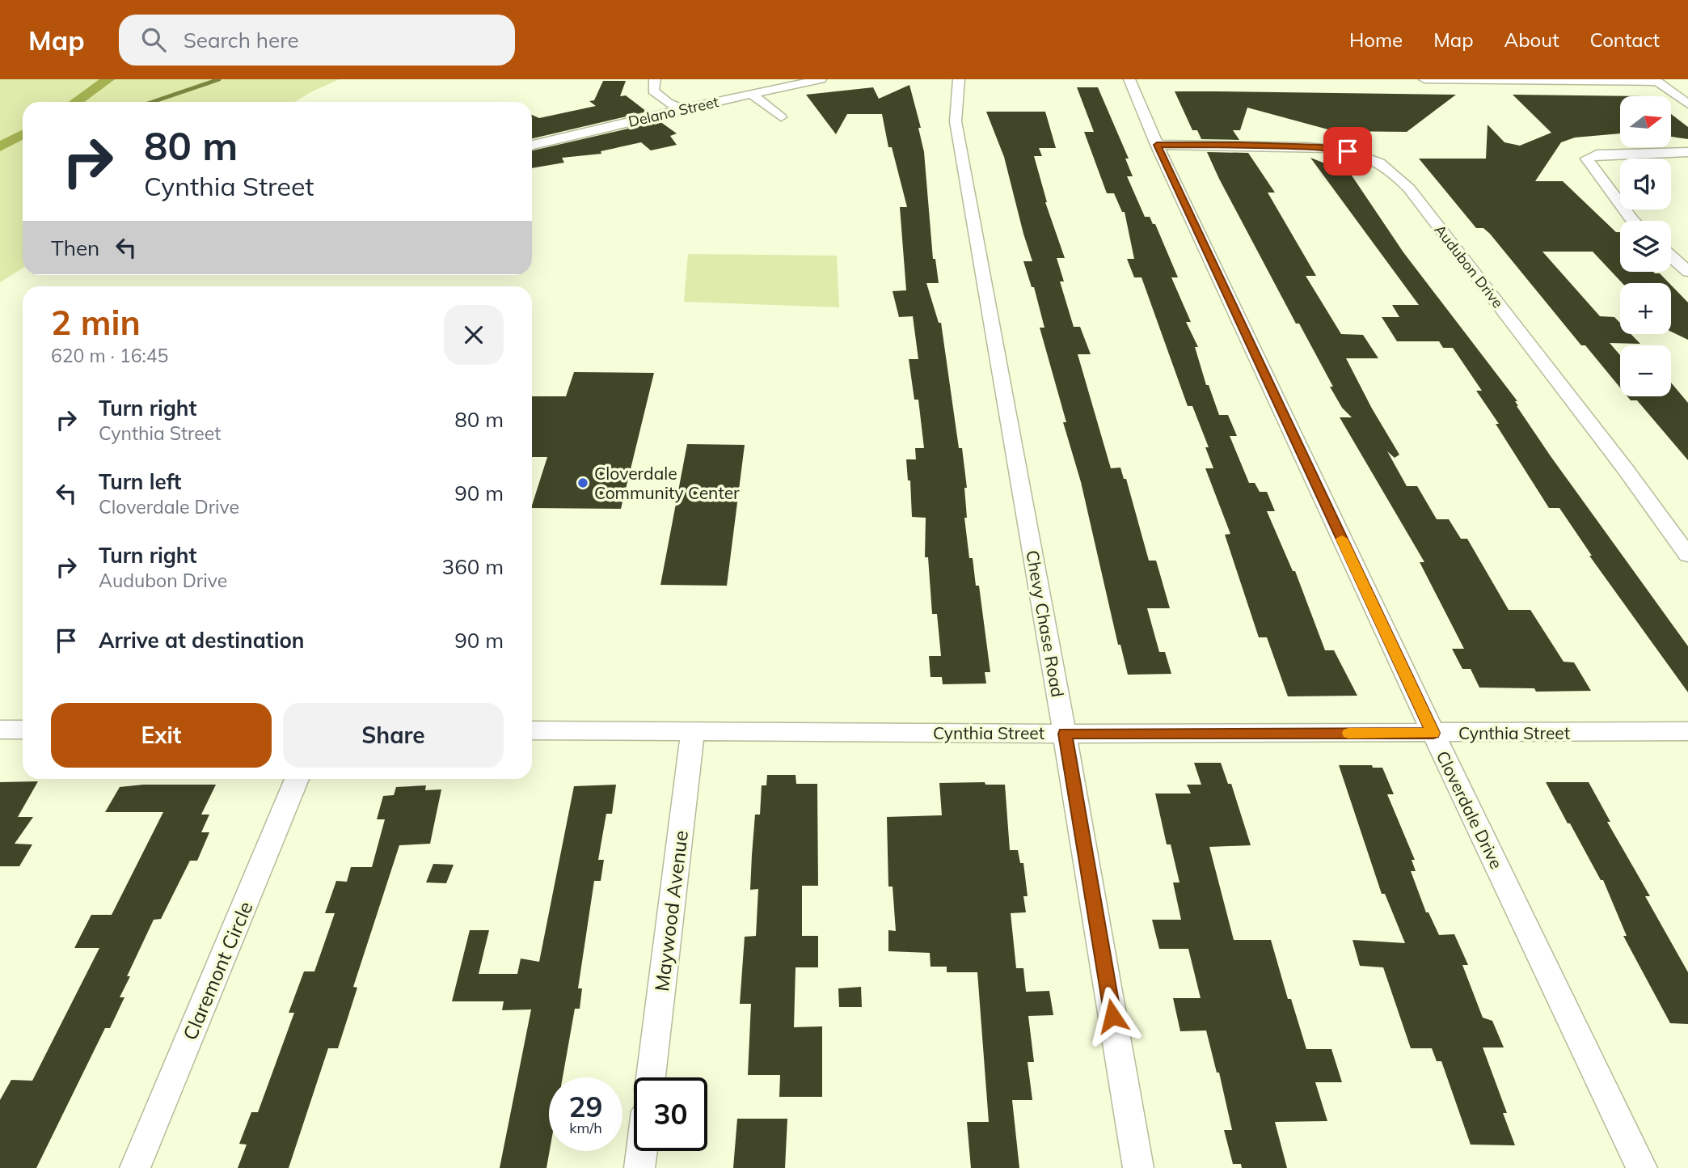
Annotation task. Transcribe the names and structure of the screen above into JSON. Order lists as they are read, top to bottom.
{
  "streets": {
    "street": [
      "Delano Street",
      "Audubon Drive",
      "Chevy Chase Road",
      "Cynthia Street",
      "Cloverdale Drive",
      "Maywood Avenue",
      "Claremont Circle"
    ]
  },
  "crossings": [
    ["Audubon Drive", "Cloverdale Drive"],
    ["Chevy Chase Road", "Cynthia Street"],
    ["Cynthia Street", "Cloverdale Drive"],
    ["Cynthia Street", "Maywood Avenue"]
  ],
  "places": ["Cloverdale Community Center"],
  "north": "right",
  "page": {
    "header": "Map",
    "search": "Search here",
    "nav": [
      "Home",
      "Map",
      "About",
      "Contact"
    ],
    "map_buttons": ["+", "−"],
    "turn": ["80 m", "Cynthia Street"],
    "then": "Then",
    "heading": ["2 min", "620 m · 16:45"],
    "list": [
      {
        "name": "Turn right",
        "note": "Cynthia Street",
        "value": "80 m"
      },
      {
        "name": "Turn left",
        "note": "Cloverdale Drive",
        "value": "90 m"
      },
      {
        "name": "Turn right",
        "note": "Audubon Drive",
        "value": "360 m"
      },
      {
        "name": "Arrive at destination",
        "value": "90 m"
      }
    ],
    "buttons": ["Exit", "Share"],
    "speed": "29 km/h",
    "limit": "30"
  }
}
